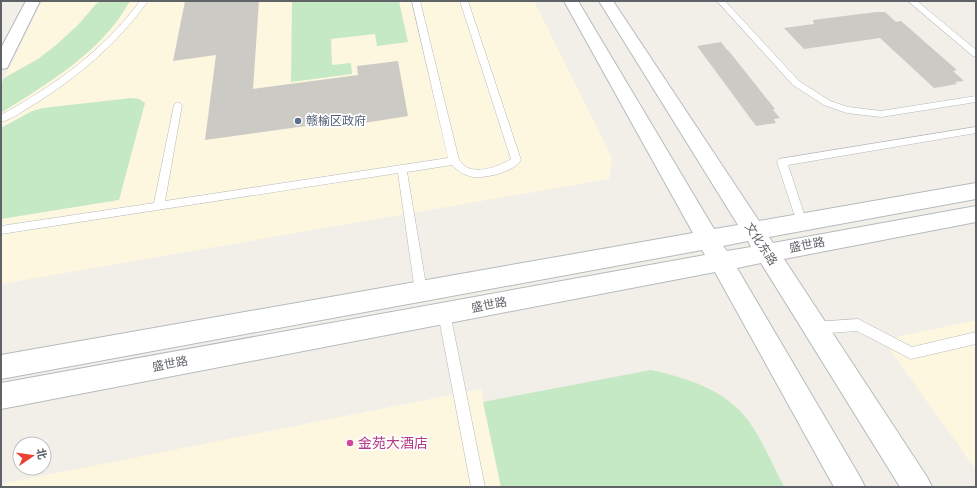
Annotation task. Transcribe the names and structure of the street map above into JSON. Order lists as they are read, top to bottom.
{
  "streets": {
    "main road": ["文化东路", "盛世路"]
  },
  "crossings": [
    ["文化东路", "盛世路"]
  ],
  "places": ["赣榆区政府", "金苑大酒店"],
  "north": "right"
}
